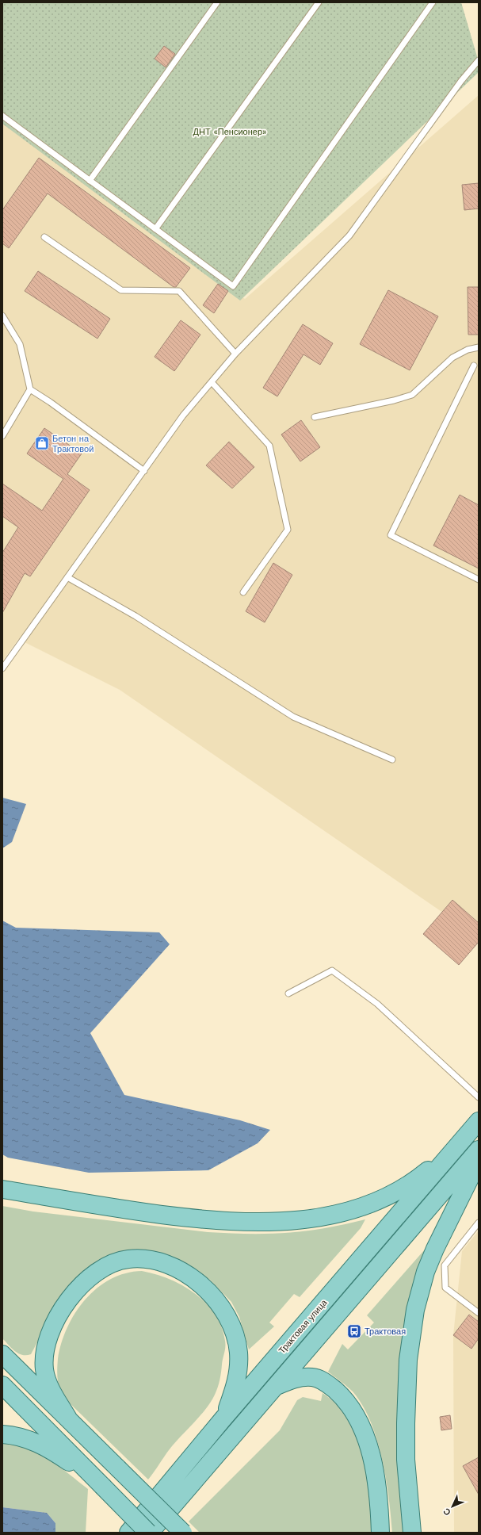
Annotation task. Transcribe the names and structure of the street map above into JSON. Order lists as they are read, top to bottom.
{
  "streets": {
    "main road": ["Трактовая улица"]
  },
  "parks": ["ДНТ «Пенсионер»"],
  "places": {
    "shop": ["Бетон на Трактовой"],
    "bus stop": ["Трактовая"]
  },
  "north": "bottom left"
}
